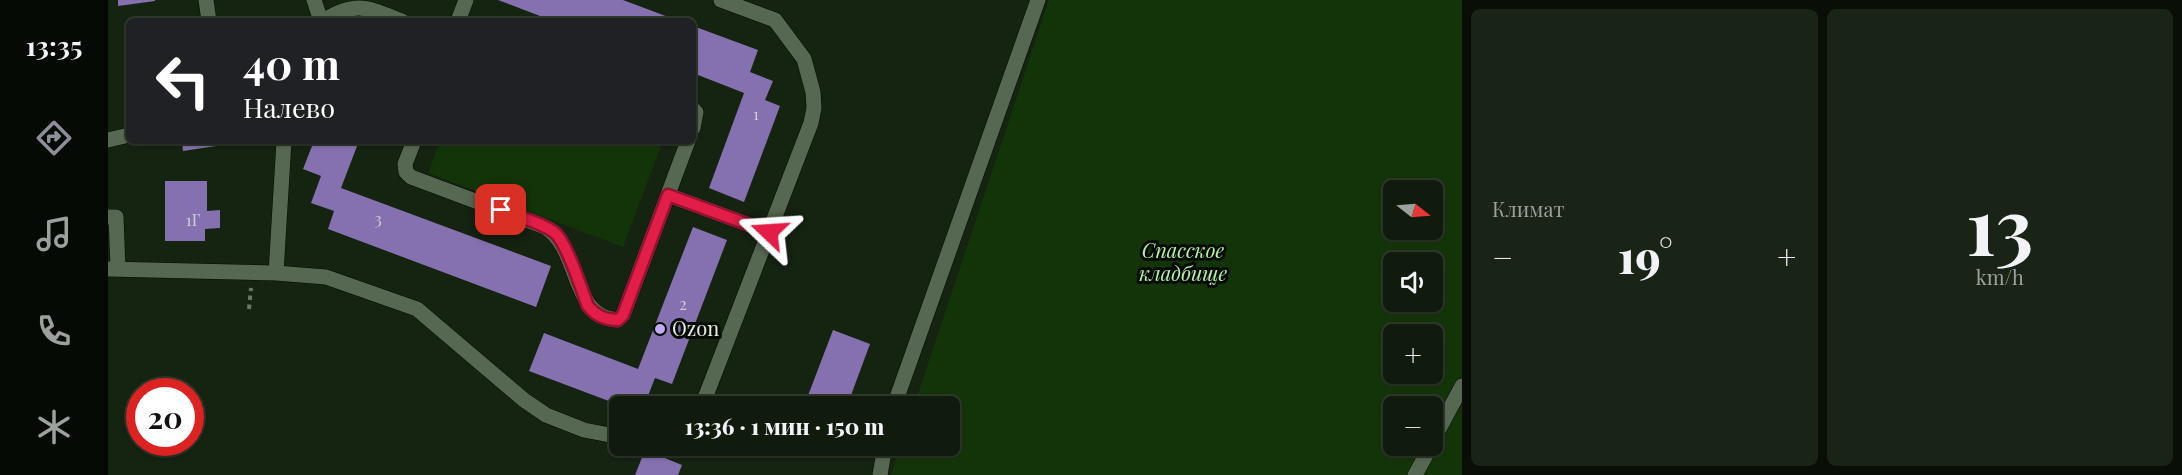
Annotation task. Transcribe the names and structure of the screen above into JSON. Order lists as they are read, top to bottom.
{
  "parks": ["Спасское кладбище"],
  "places": ["Ozon"],
  "house_numbers": [
    "1",
    "3",
    "1Г",
    "2"
  ],
  "north": "right",
  "page": {
    "tabs": "13:35",
    "tile": [
      "Климат",
      ["13", "km/h"]
    ],
    "turn": ["40 m", "Налево"],
    "map_buttons": ["+", "−"],
    "heat": ["−", "19°", "+"],
    "limit": "20",
    "trip": "13:36 · 1 мин · 150 m"
  }
}
